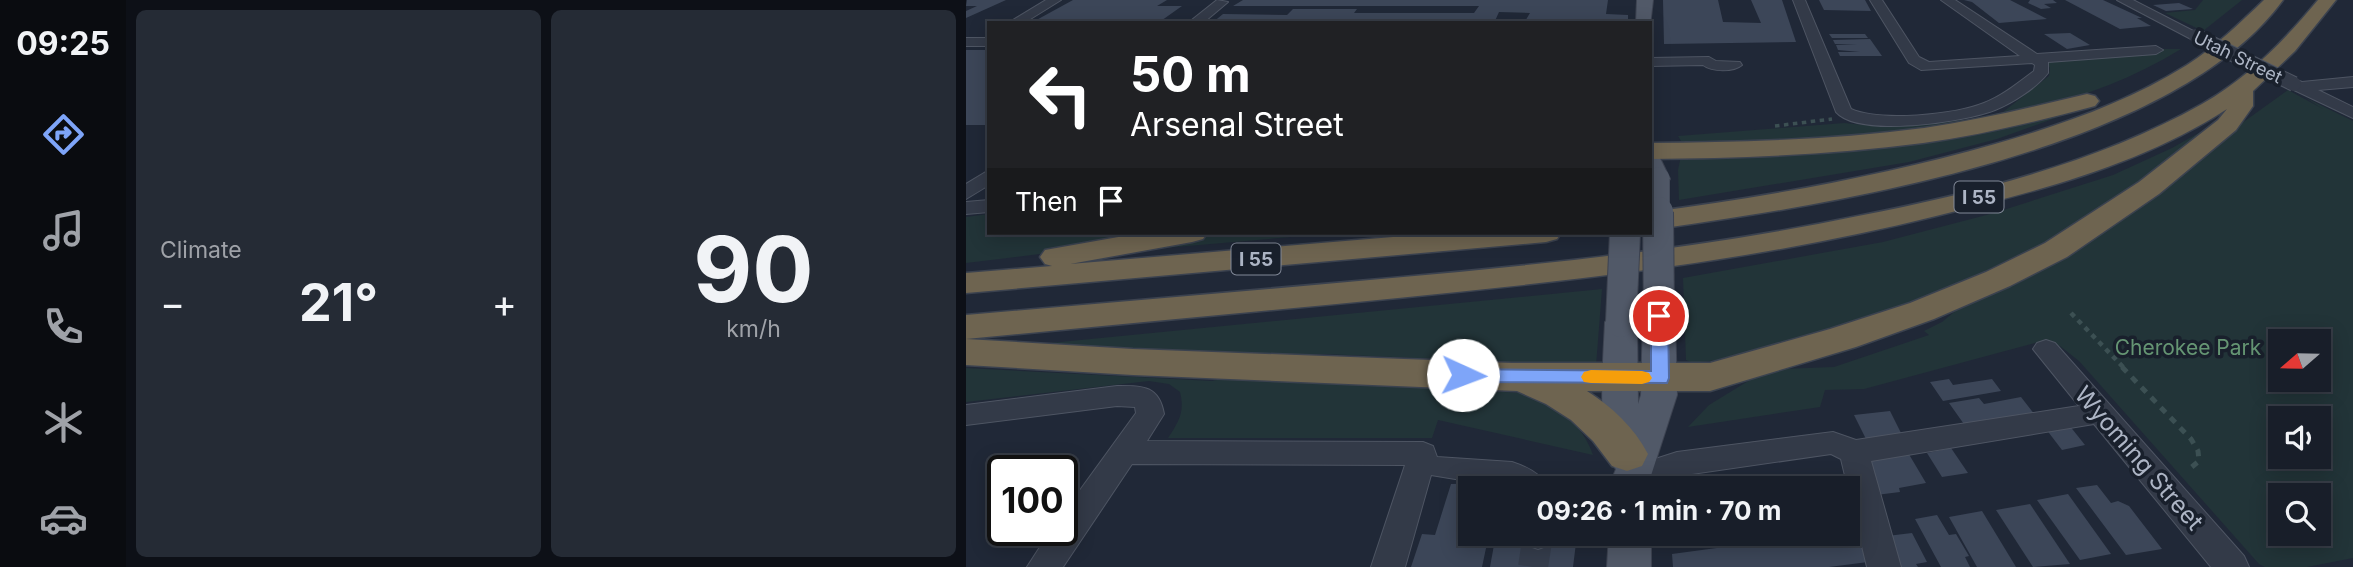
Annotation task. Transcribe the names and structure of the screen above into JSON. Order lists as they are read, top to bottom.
{
  "streets": {
    "highway": ["I 55"],
    "street": ["Utah Street", "Wyoming Street"]
  },
  "parks": ["Cherokee Park"],
  "north": "left",
  "page": {
    "tabs": "09:25",
    "tile": [
      "Climate",
      ["90", "km/h"]
    ],
    "turn": ["50 m", "Arsenal Street"],
    "then": "Then",
    "heat": ["−", "21°", "+"],
    "limit": "100",
    "trip": "09:26 · 1 min · 70 m"
  }
}
